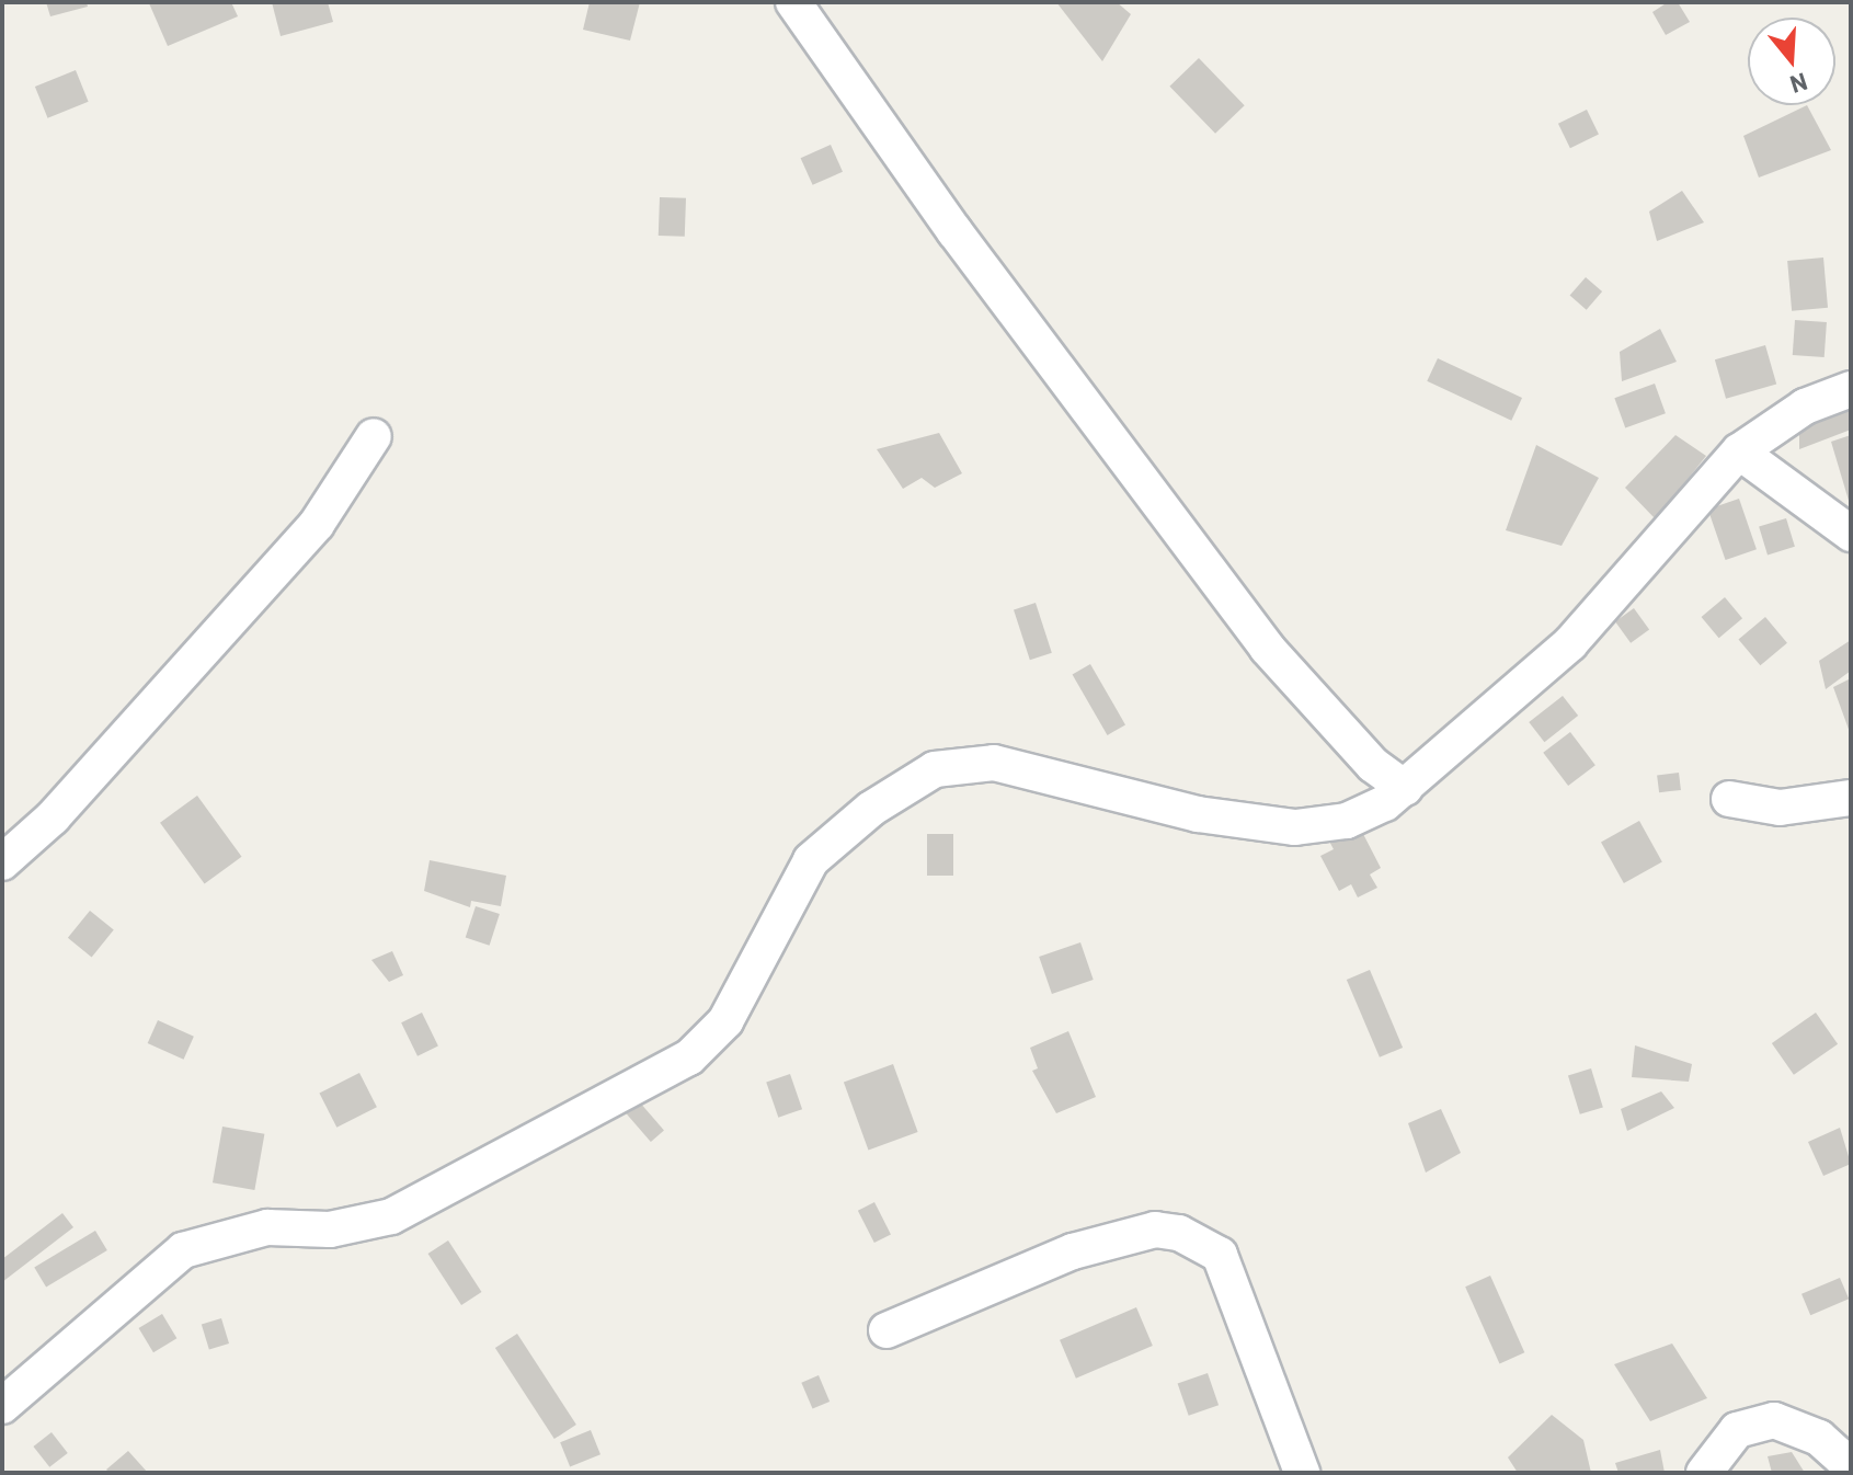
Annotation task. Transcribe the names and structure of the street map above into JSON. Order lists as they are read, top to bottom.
{
  "north": "bottom"
}
